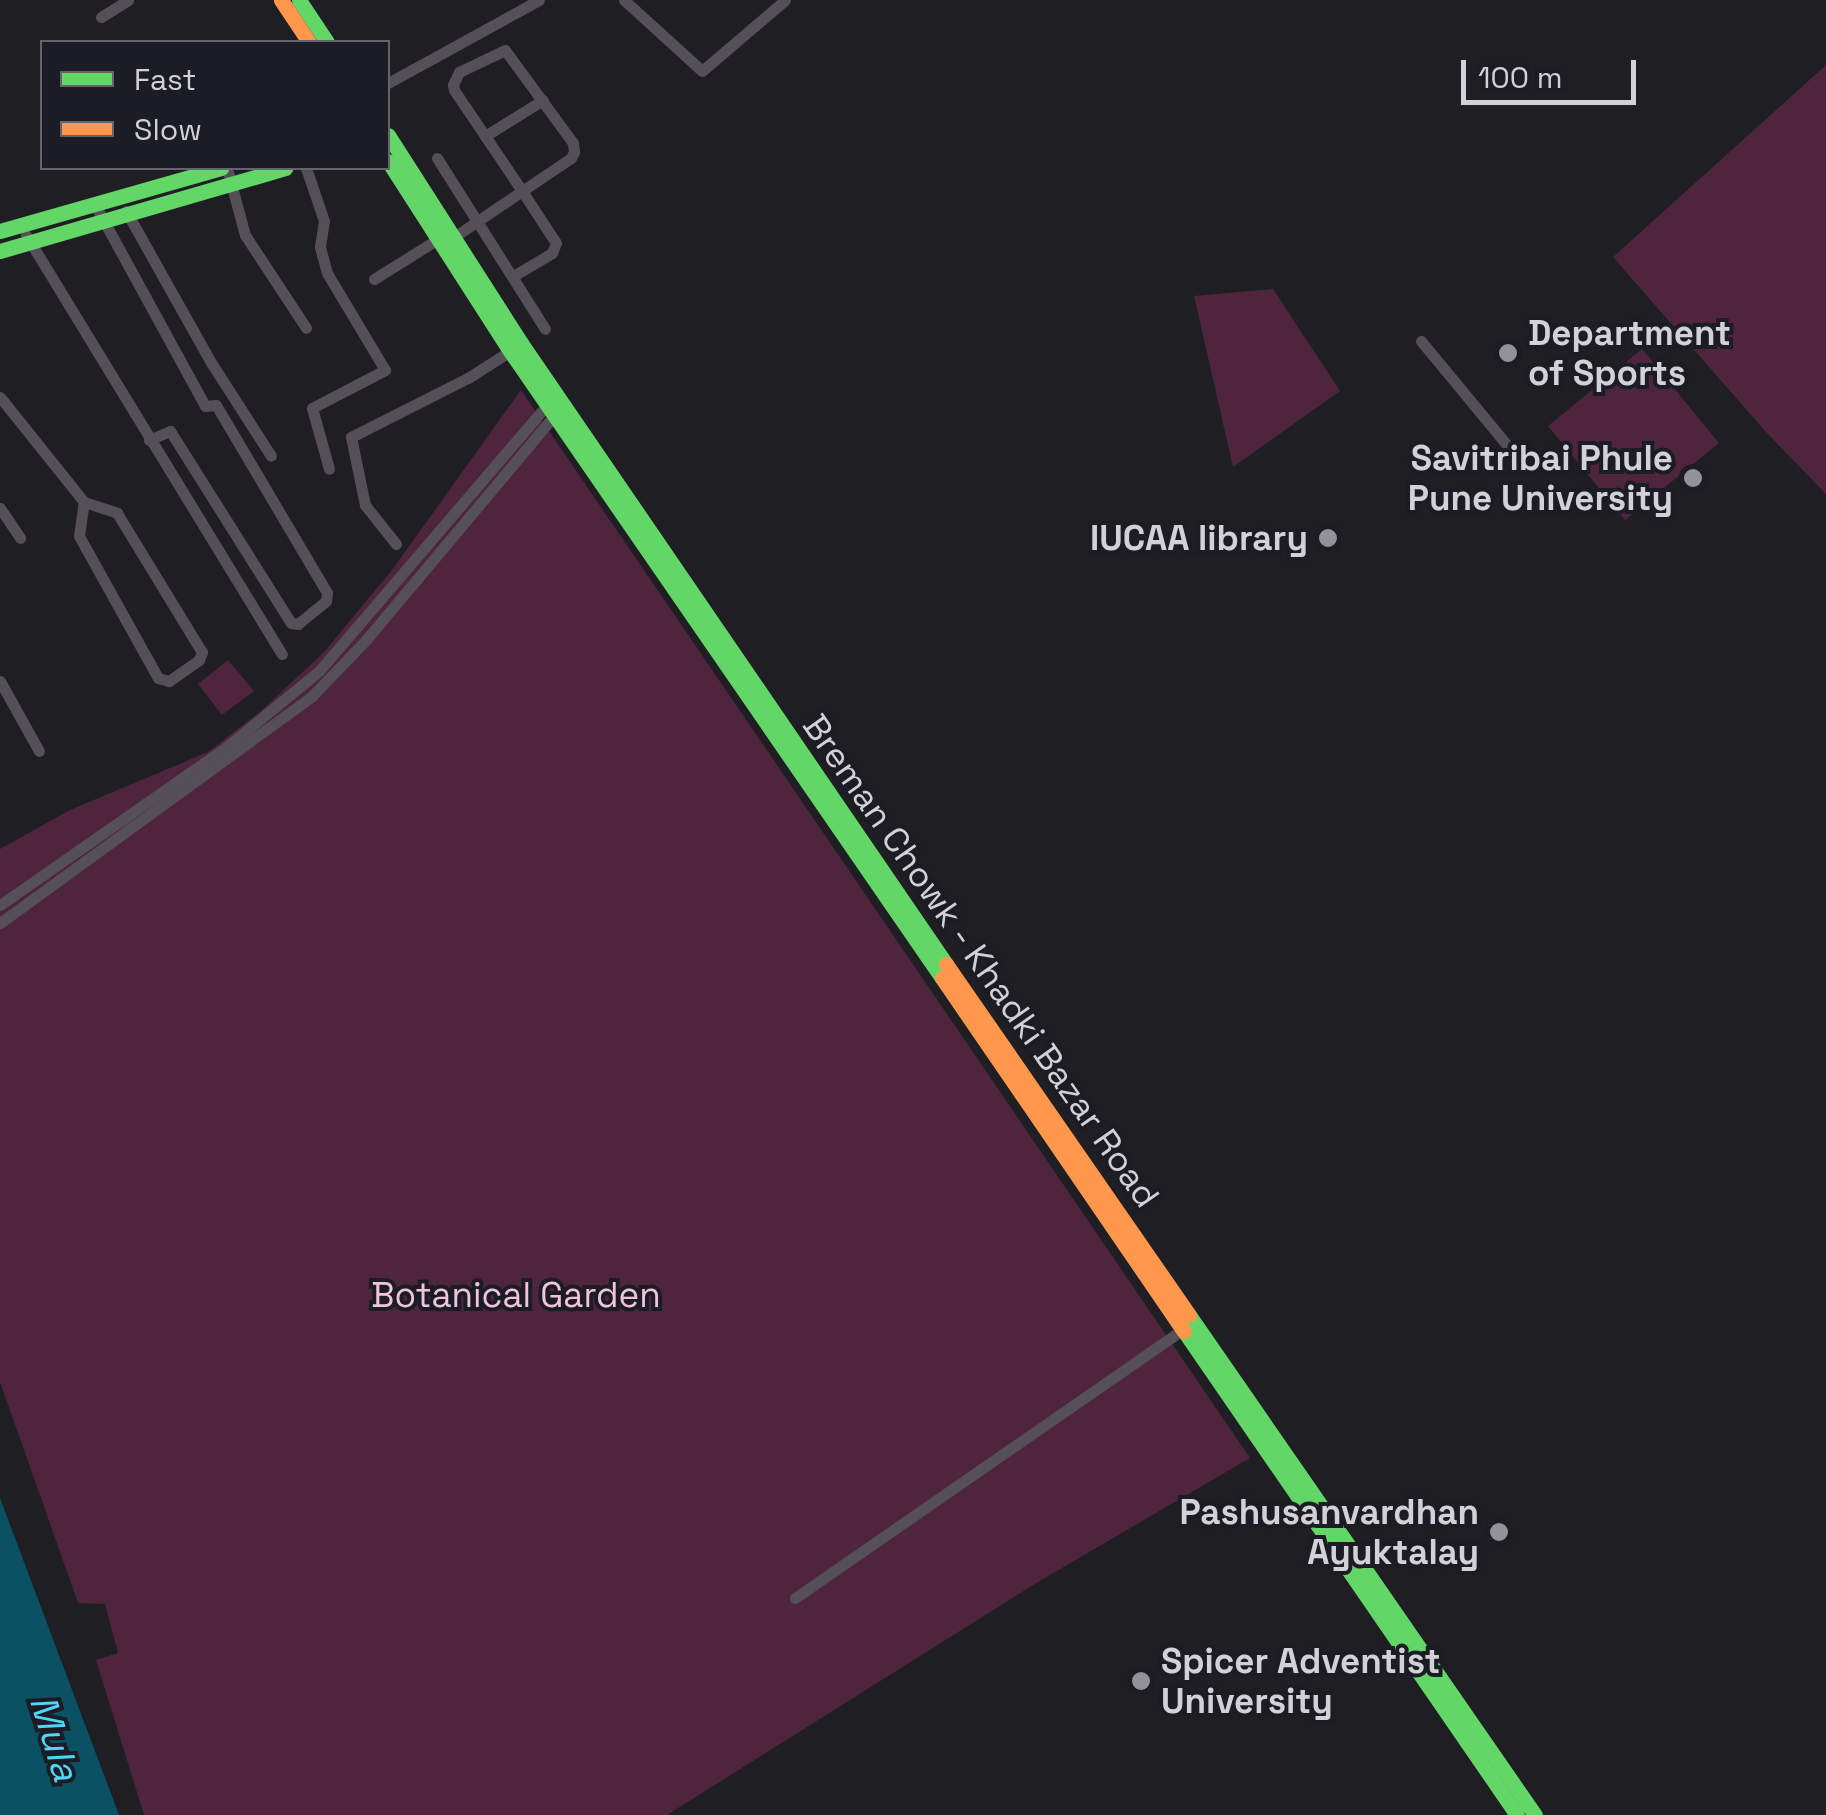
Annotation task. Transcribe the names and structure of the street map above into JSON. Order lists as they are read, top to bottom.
{
  "streets": {
    "main road": ["Breman Chowk - Khadki Bazar Road"]
  },
  "water": ["Mula"],
  "parks": ["Botanical Garden"],
  "places": [
    "Department of Sports",
    "Savitribai Phule Pune University",
    "IUCAA library",
    "Pashusanvardhan Ayuktalay",
    "Spicer Adventist University"
  ],
  "legend": ["Fast", "Slow"],
  "scale_bar": "100 m"
}
